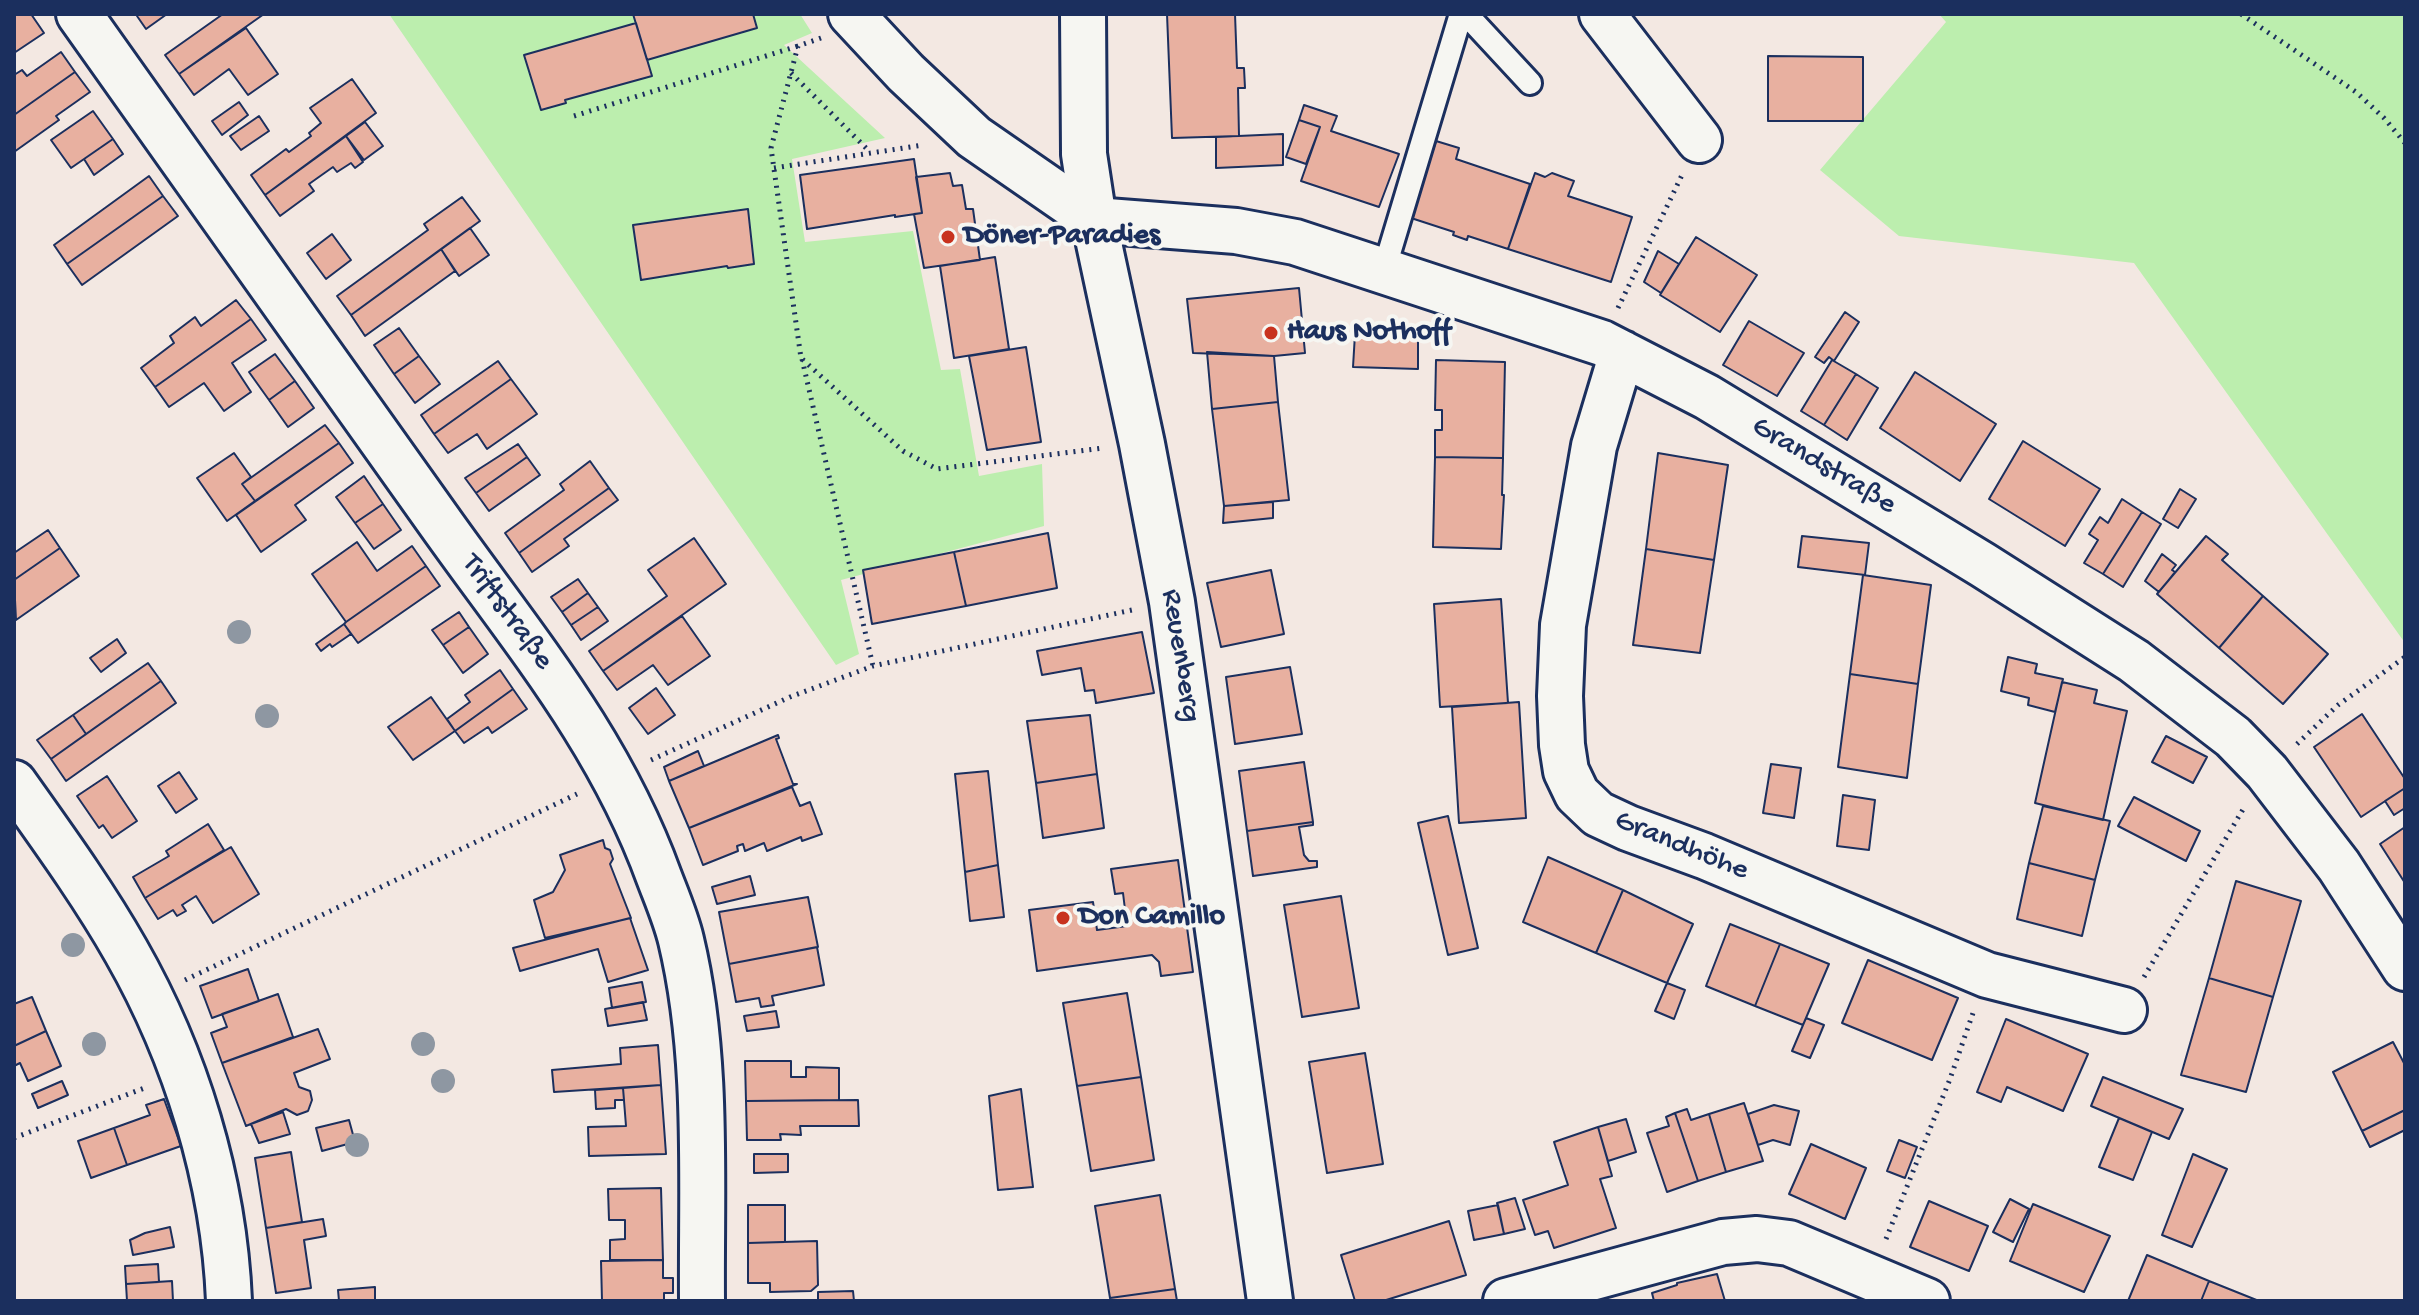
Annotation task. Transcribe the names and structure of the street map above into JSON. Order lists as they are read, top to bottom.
{
  "streets": {
    "street": [
      "Grandstraße",
      "Triftstraße",
      "Reuenberg",
      "Grandhöhe"
    ]
  },
  "crossings": [
    ["Grandstraße", "Reuenberg"],
    ["Grandstraße", "Grandhöhe"]
  ],
  "places": ["Döner-Paradies", "Haus Nothoff", "Don Camillo"]
}
